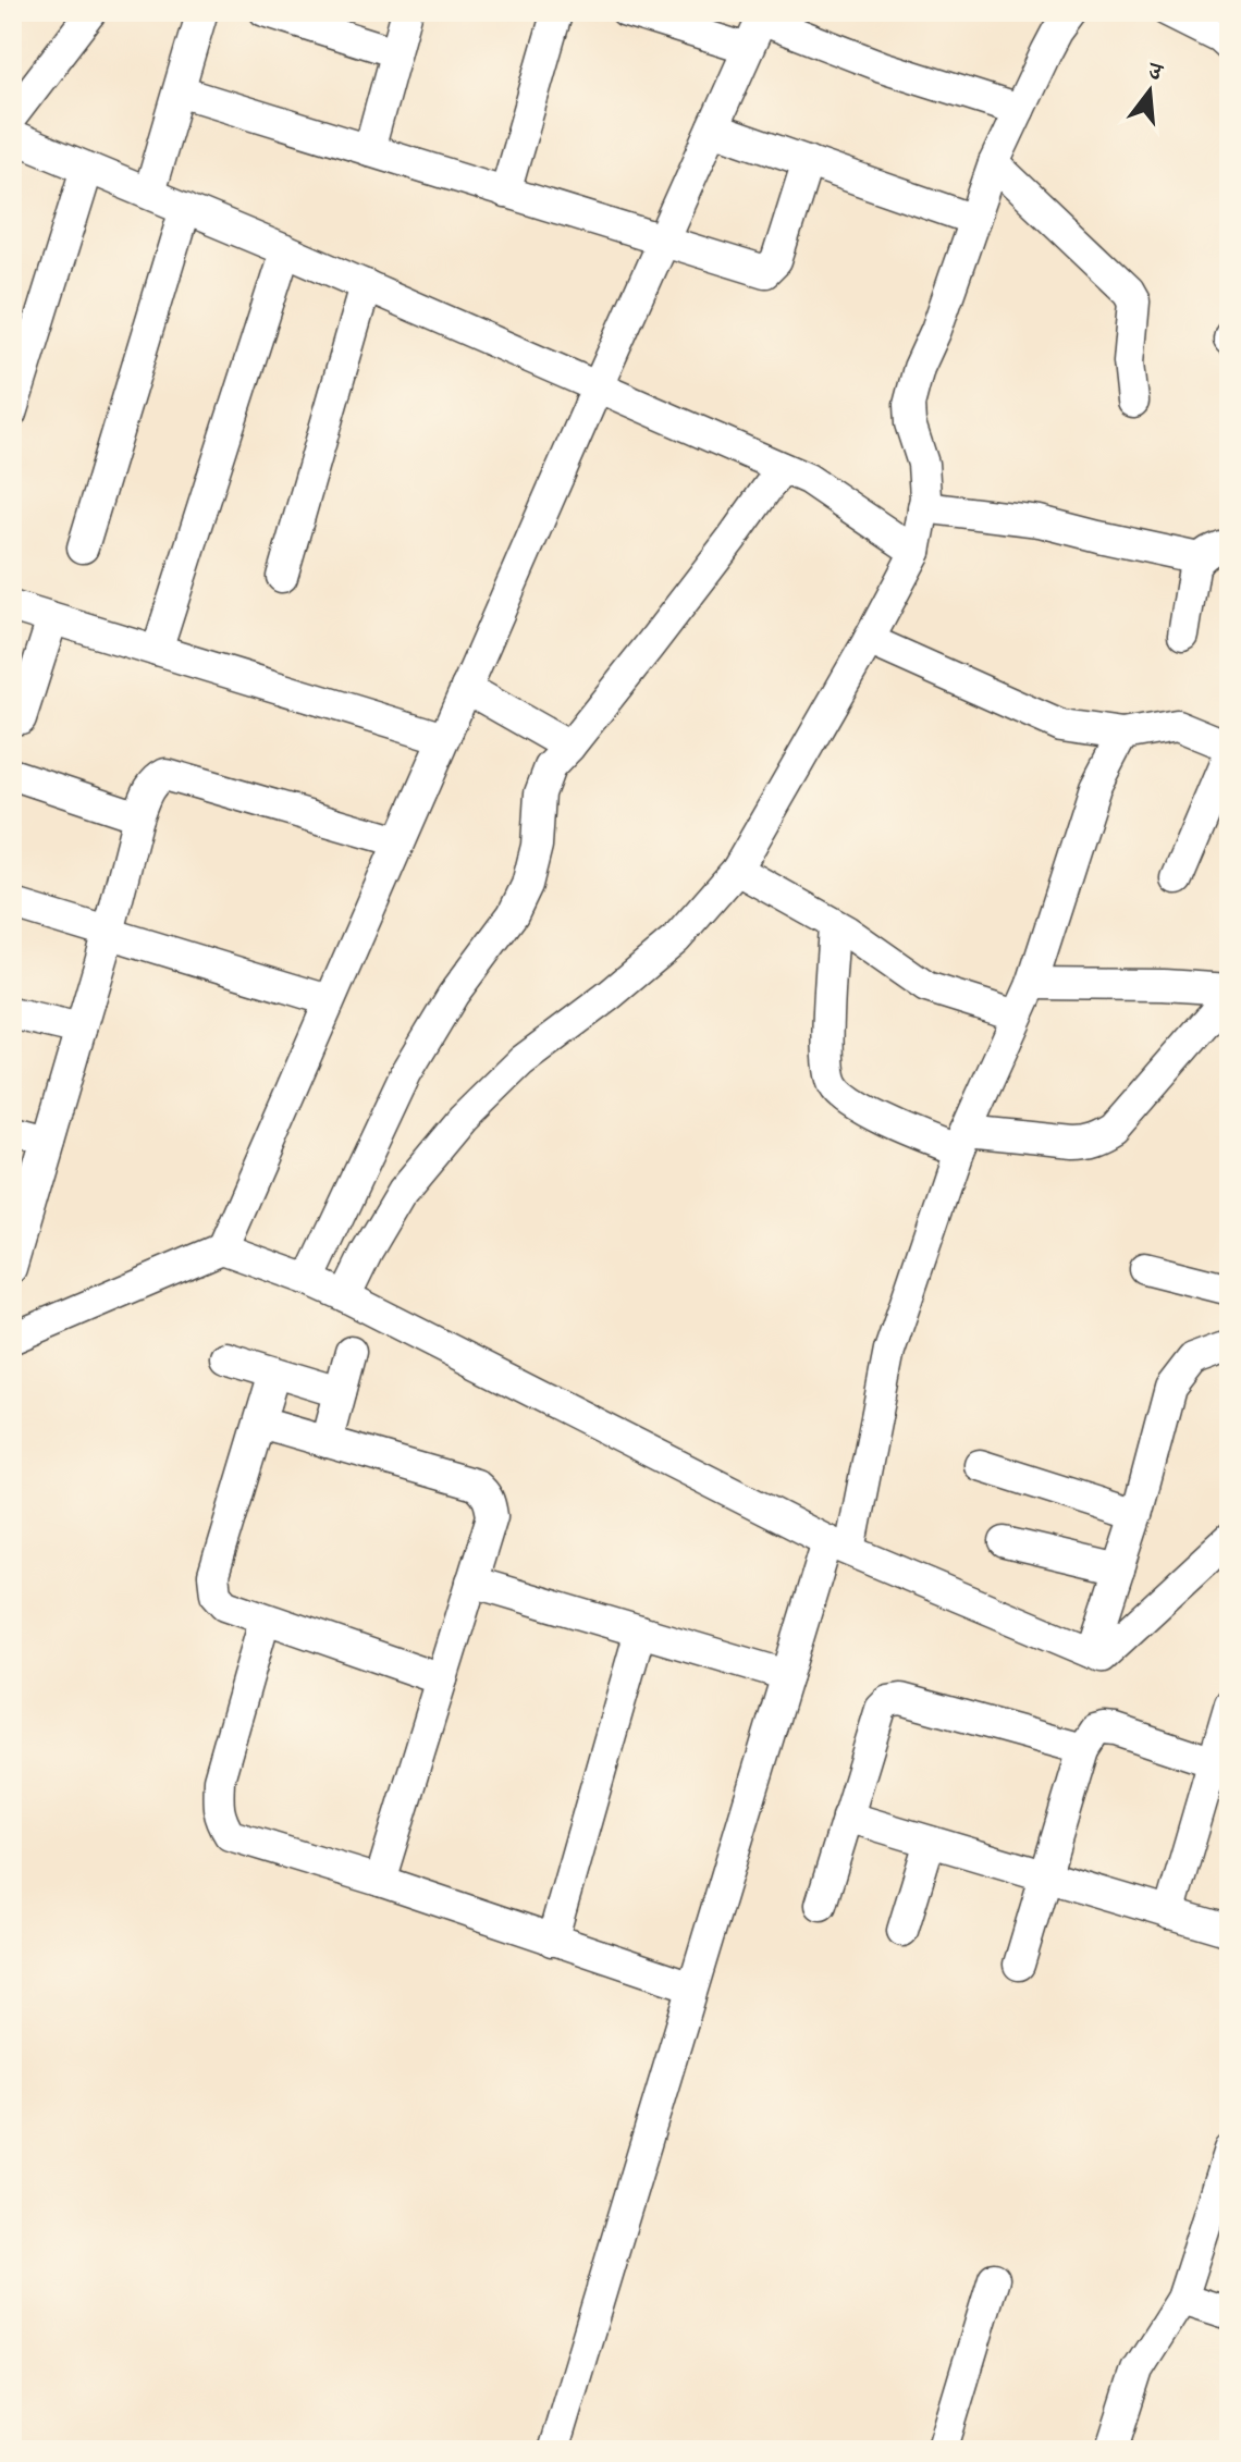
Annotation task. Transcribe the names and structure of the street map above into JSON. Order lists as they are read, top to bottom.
{
  "north": "top"
}
